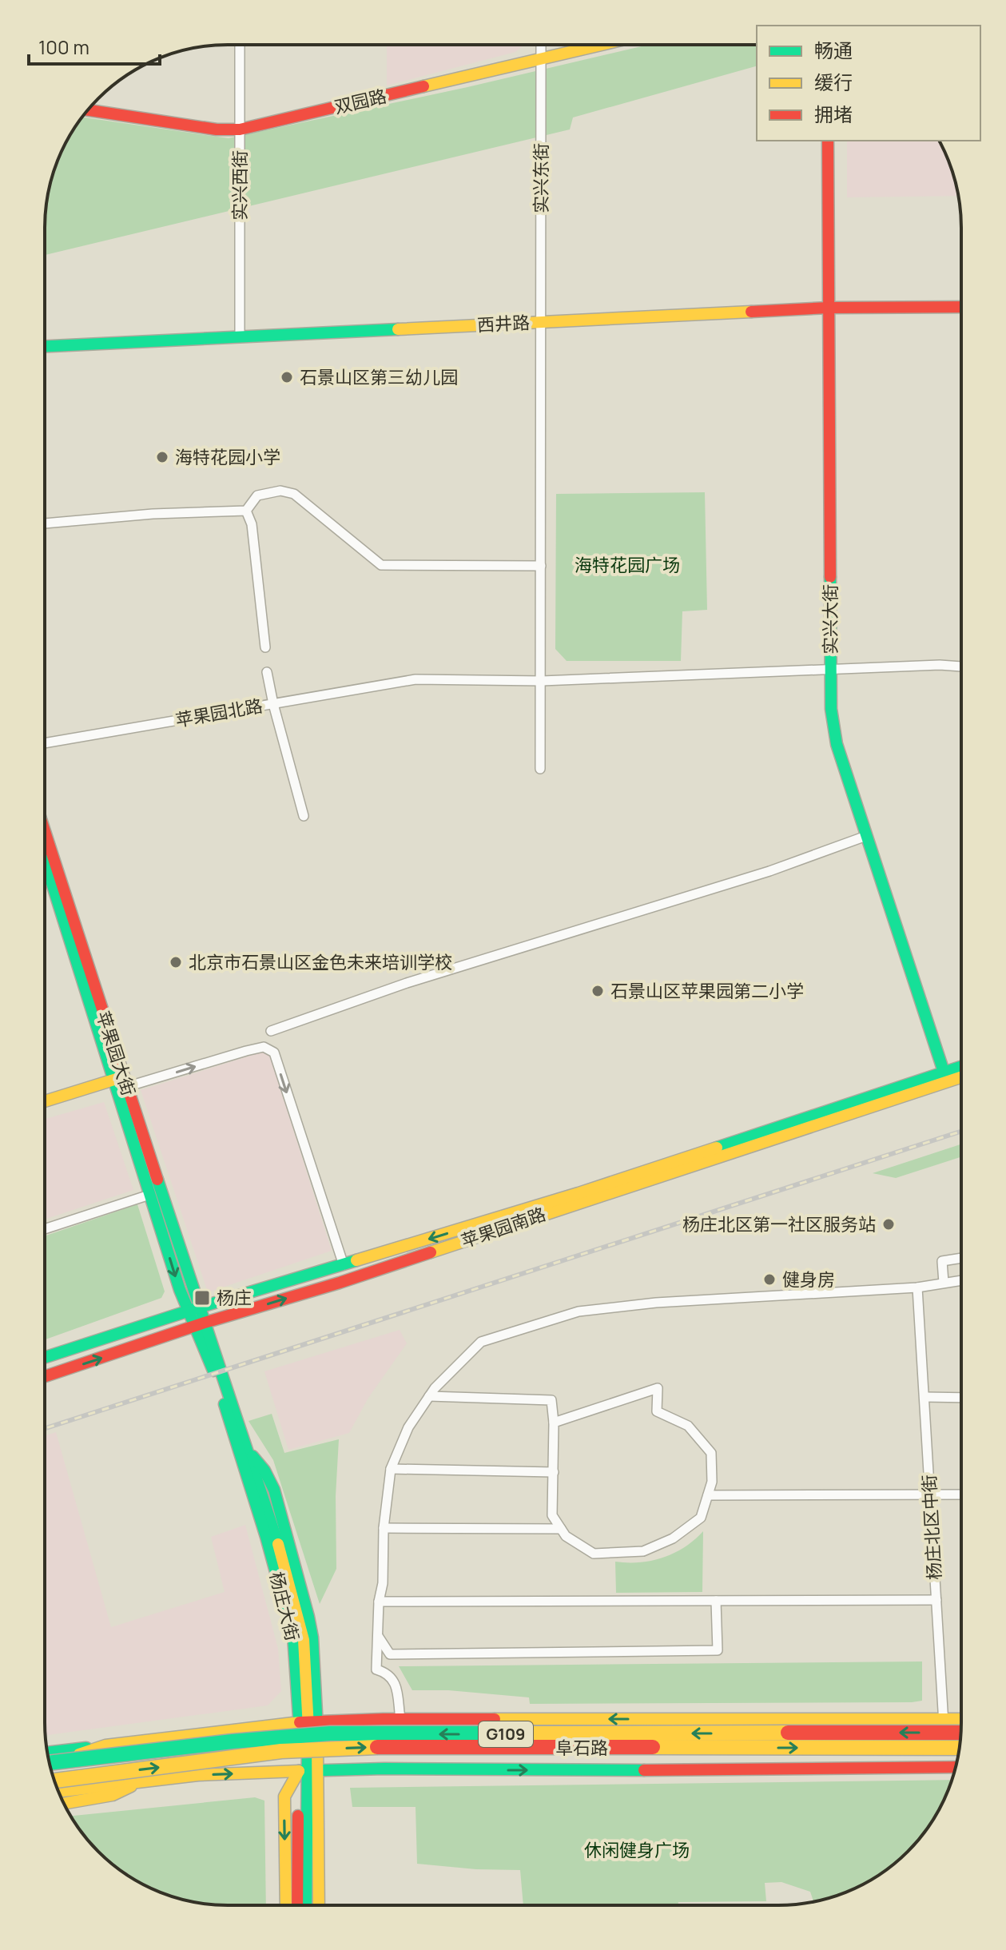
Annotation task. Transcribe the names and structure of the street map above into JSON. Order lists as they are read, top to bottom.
{
  "streets": {
    "main road": [
      "双园路",
      "西井路",
      "实兴大街",
      "苹果园大街",
      "苹果园南路",
      "杨庄大街",
      "G109",
      "阜石路"
    ],
    "street": [
      "实兴东街",
      "实兴西街",
      "苹果园北路",
      "杨庄北区中街"
    ]
  },
  "crossings": [
    ["双园路", "实兴东街"],
    ["双园路", "实兴西街"],
    ["实兴东街", "西井路"],
    ["实兴东街", "苹果园北路"],
    ["实兴西街", "西井路"],
    ["西井路", "实兴大街"],
    ["实兴大街", "苹果园北路"],
    ["实兴大街", "苹果园南路"],
    ["苹果园大街", "苹果园南路"],
    ["苹果园大街", "杨庄大街"],
    ["苹果园南路", "杨庄大街"],
    ["杨庄北区中街", "阜石路"],
    ["杨庄大街", "阜石路"]
  ],
  "parks": ["海特花园广场", "休闲健身广场"],
  "places": {
    "other": [
      "石景山区第三幼儿园",
      "海特花园小学",
      "北京市石景山区金色未来培训学校",
      "石景山区苹果园第二小学",
      "杨庄北区第一社区服务站",
      "健身房"
    ],
    "transit": ["杨庄"]
  },
  "legend": ["畅通", "缓行", "拥堵"],
  "scale_bar": "100 m"
}
